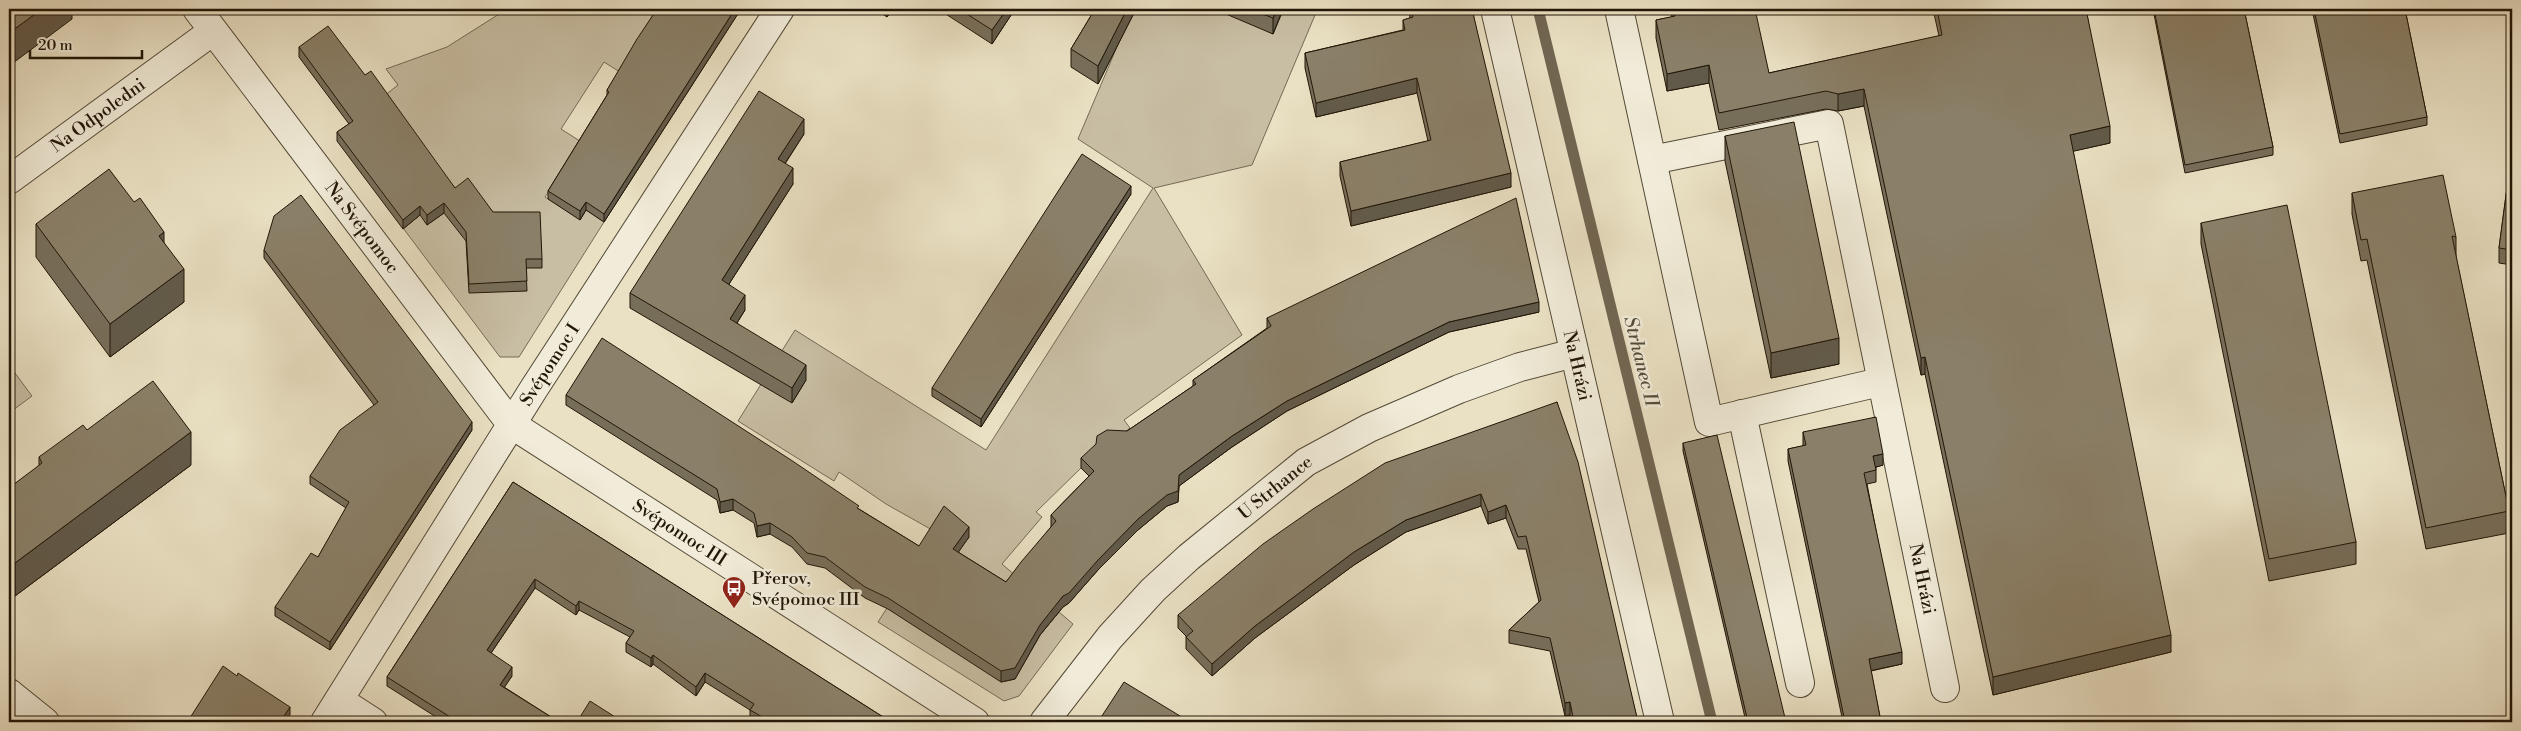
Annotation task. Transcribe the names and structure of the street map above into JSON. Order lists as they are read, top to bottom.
{
  "streets": {
    "street": [
      "Na Odpoledni",
      "Na Svépomoc",
      "Svépomoc I",
      "Na Hrázi",
      "U Strhance",
      "Svépomoc III"
    ]
  },
  "crossings": [
    ["Na Odpoledni", "Na Svépomoc"],
    ["Na Svépomoc", "Svépomoc I"],
    ["Na Svépomoc", "Svépomoc III"],
    ["Svépomoc I", "Svépomoc III"],
    ["Na Hrázi", "U Strhance"]
  ],
  "water": ["Strhanec II"],
  "places": {
    "bus stop": ["Přerov, Svépomoc III"]
  },
  "scale_bar": "20 m"
}
